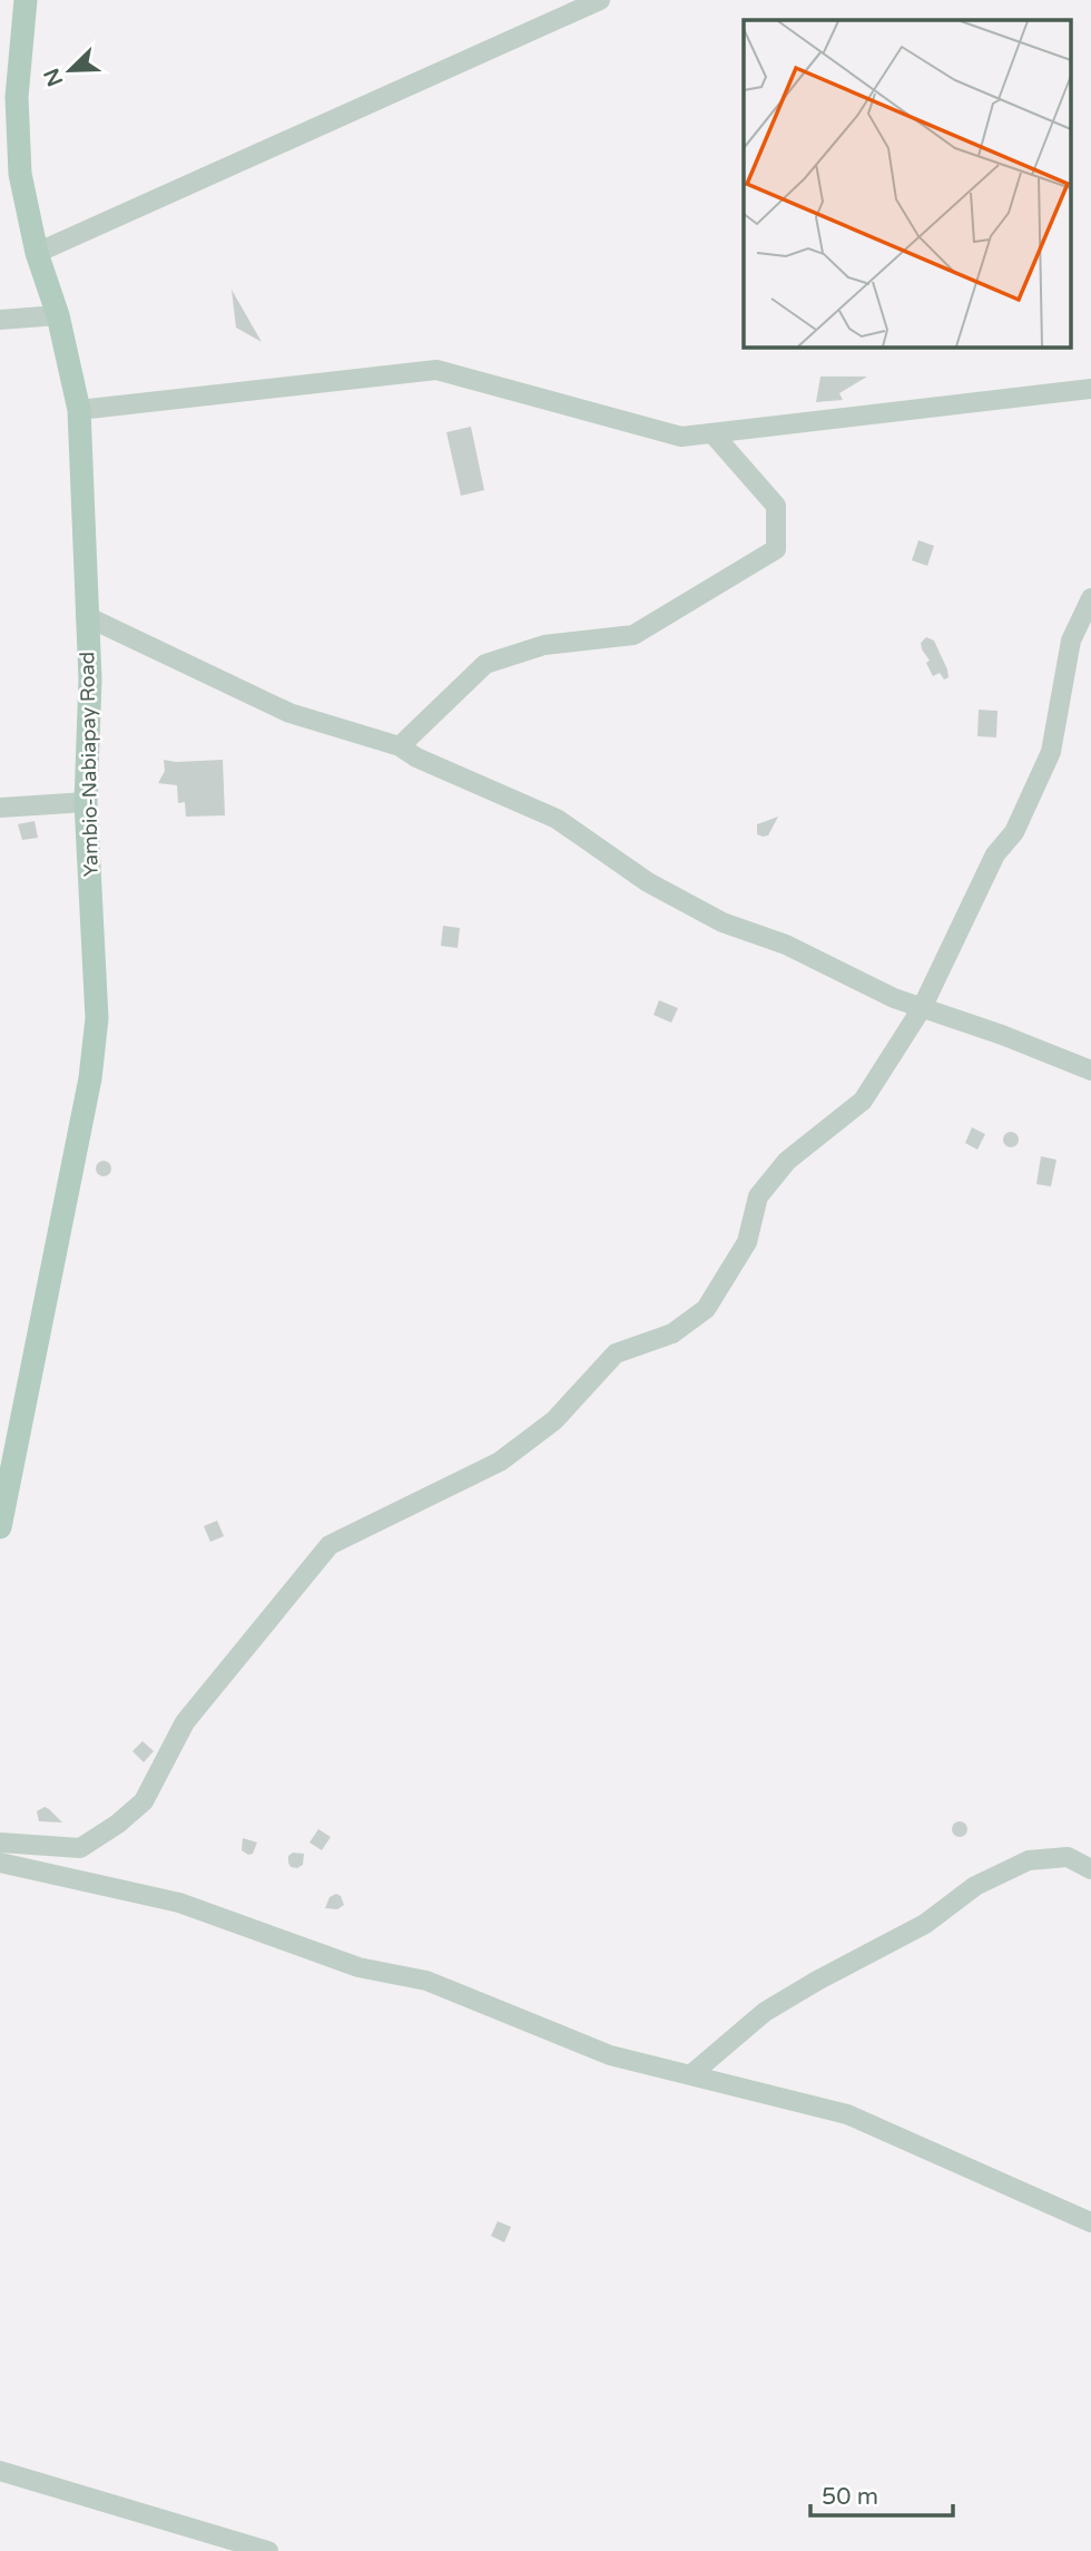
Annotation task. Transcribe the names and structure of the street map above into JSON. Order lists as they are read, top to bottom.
{
  "streets": {
    "main road": ["Yambio-Nabiapay Road"]
  },
  "scale_bar": "50 m",
  "north": "bottom left"
}
